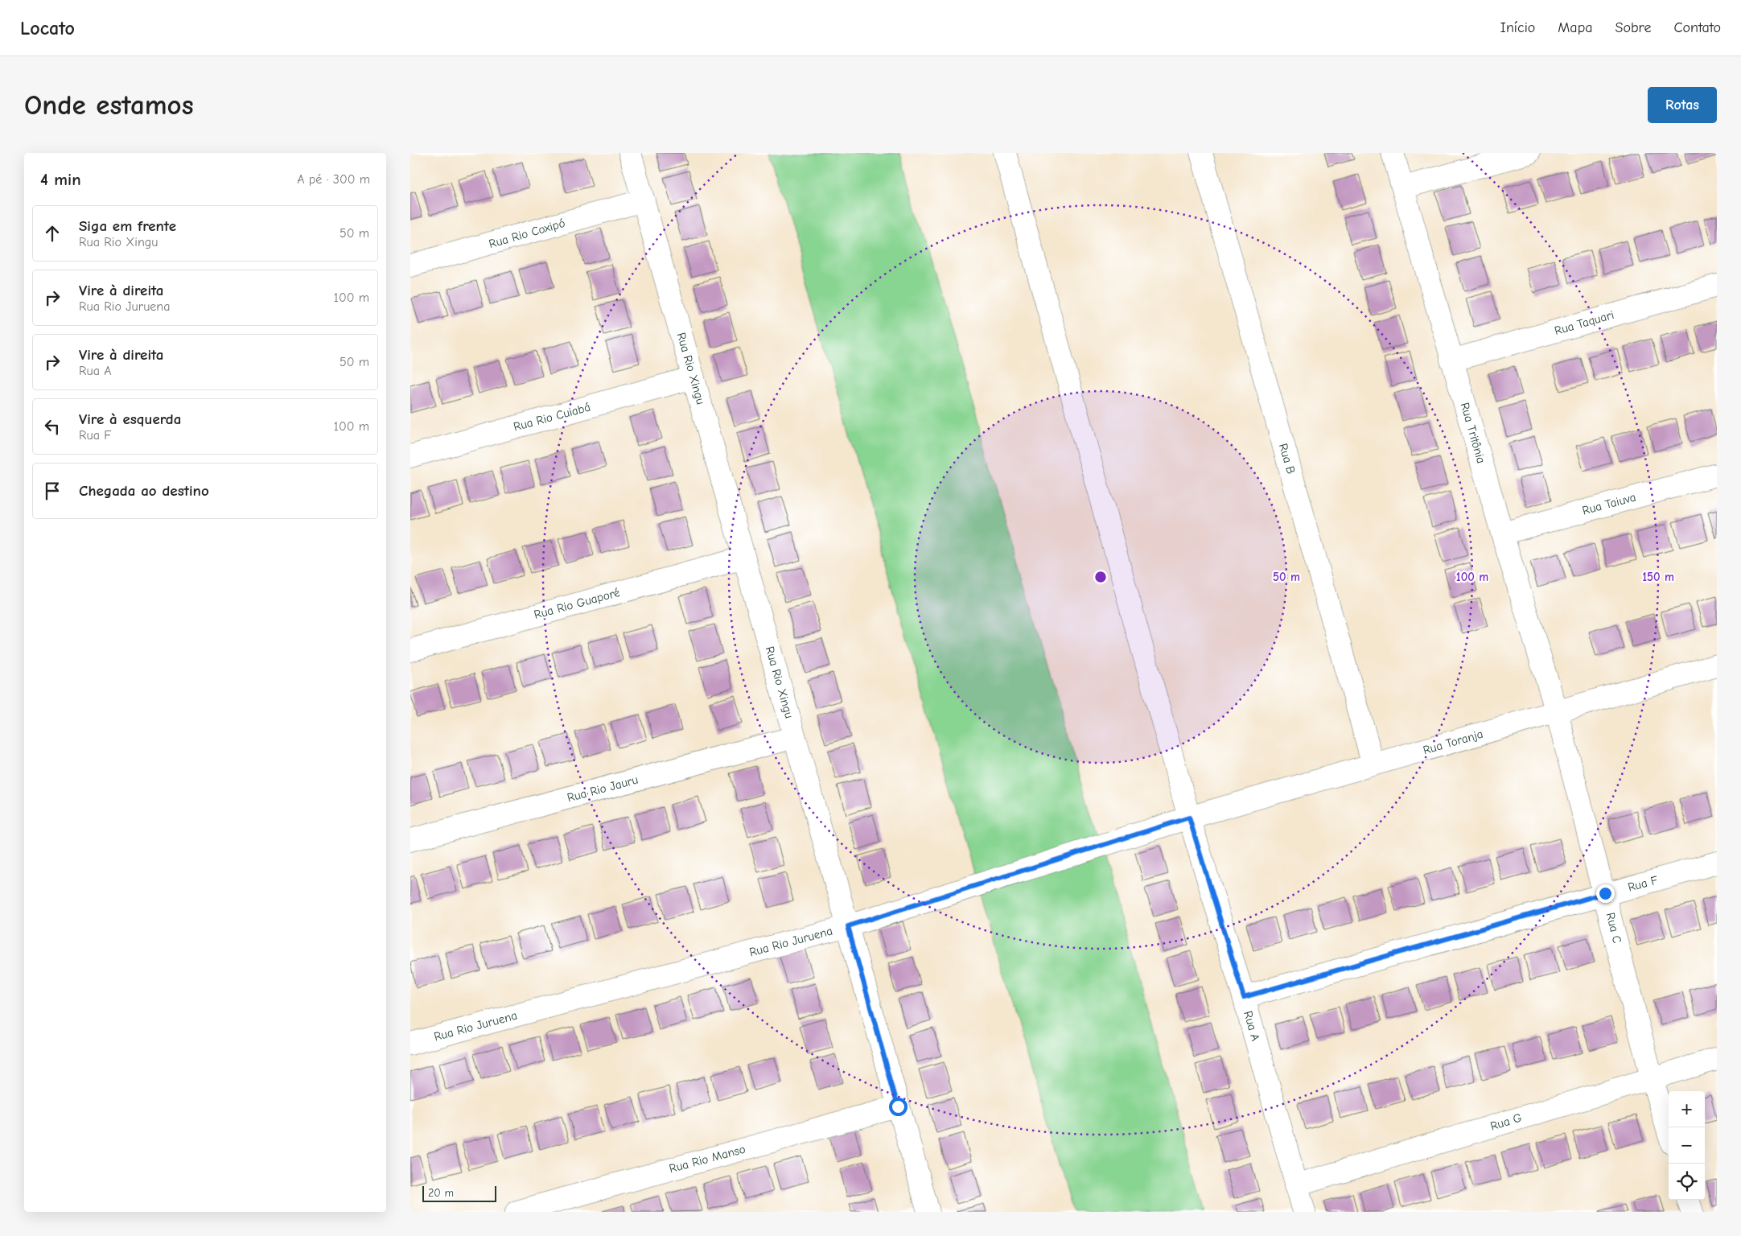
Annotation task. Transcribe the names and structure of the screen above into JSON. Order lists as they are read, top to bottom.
{
  "streets": {
    "street": [
      "Rua Rio Coxipó",
      "Rua Taquari",
      "Rua Rio Xingu",
      "Rua Rio Cuiabá",
      "Rua Tritônia",
      "Rua B",
      "Rua Taiuva",
      "Rua Rio Guaporé",
      "Rua Toranja",
      "Rua Rio Jauru",
      "Rua F",
      "Rua C",
      "Rua Rio Juruena",
      "Rua A",
      "Rua G",
      "Rua Rio Manso"
    ]
  },
  "crossings": [
    ["Rua Rio Coxipó", "Rua Rio Xingu"],
    ["Rua Taquari", "Rua Tritônia"],
    ["Rua Rio Xingu", "Rua Rio Cuiabá"],
    ["Rua Rio Xingu", "Rua Rio Guaporé"],
    ["Rua Rio Xingu", "Rua Rio Jauru"],
    ["Rua Rio Xingu", "Rua Rio Juruena"],
    ["Rua Rio Xingu", "Rua Rio Manso"],
    ["Rua Tritônia", "Rua Taiuva"],
    ["Rua Tritônia", "Rua Toranja"],
    ["Rua Tritônia", "Rua C"],
    ["Rua B", "Rua Toranja"],
    ["Rua Toranja", "Rua C"],
    ["Rua Toranja", "Rua Rio Juruena"],
    ["Rua Toranja", "Rua A"],
    ["Rua F", "Rua C"],
    ["Rua F", "Rua A"],
    ["Rua C", "Rua G"],
    ["Rua Rio Juruena", "Rua A"],
    ["Rua A", "Rua G"]
  ],
  "scale_bar": "20 m",
  "page": {
    "header": "Locato",
    "nav": [
      "Início",
      "Mapa",
      "Sobre",
      "Contato"
    ],
    "buttons": "Rotas",
    "title": "Onde estamos",
    "heading": ["4 min", "A pé · 300 m"],
    "list": [
      ["Siga em frente", "Rua Rio Xingu", "50 m"],
      ["Vire à direita", "Rua Rio Juruena", "100 m"],
      ["Vire à direita", "Rua A", "50 m"],
      ["Vire à esquerda", "Rua F", "100 m"],
      "Chegada ao destino"
    ],
    "map_buttons": ["+", "−"],
    "scale": "20 m"
  },
  "rings": ["50 m", "100 m", "150 m"]
}
